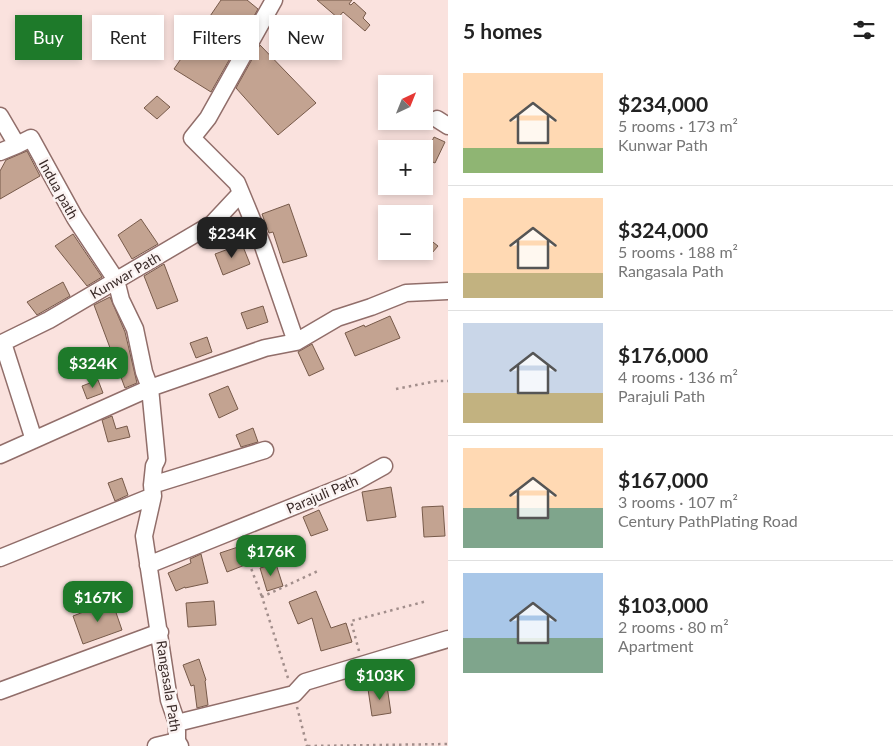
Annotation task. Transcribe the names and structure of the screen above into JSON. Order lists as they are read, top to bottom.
{
  "streets": {
    "street": [
      "Indua path",
      "Kunwar Path",
      "Parajuli Path",
      "Rangasala Path"
    ]
  },
  "crossings": [
    ["Indua path", "Kunwar Path"],
    ["Indua path", "Rangasala Path"],
    ["Kunwar Path", "Rangasala Path"],
    ["Parajuli Path", "Rangasala Path"]
  ],
  "north": "top right",
  "page": {
    "heading": "5 homes",
    "chip": [
      "Buy",
      "Rent",
      "Filters",
      "New"
    ],
    "list": [
      {
        "name": "$234,000",
        "note": "5 rooms · 173 m² · Kunwar Path"
      },
      {
        "name": "$324,000",
        "note": "5 rooms · 188 m² · Rangasala Path"
      },
      {
        "name": "$176,000",
        "note": "4 rooms · 136 m² · Parajuli Path"
      },
      {
        "name": "$167,000",
        "note": "3 rooms · 107 m² · Century PathPlating Road"
      },
      {
        "name": "$103,000",
        "note": "2 rooms · 80 m² · Apartment"
      }
    ],
    "map_buttons": ["+", "−"],
    "price": [
      "$234K",
      "$324K",
      "$176K",
      "$167K",
      "$103K"
    ]
  }
}
